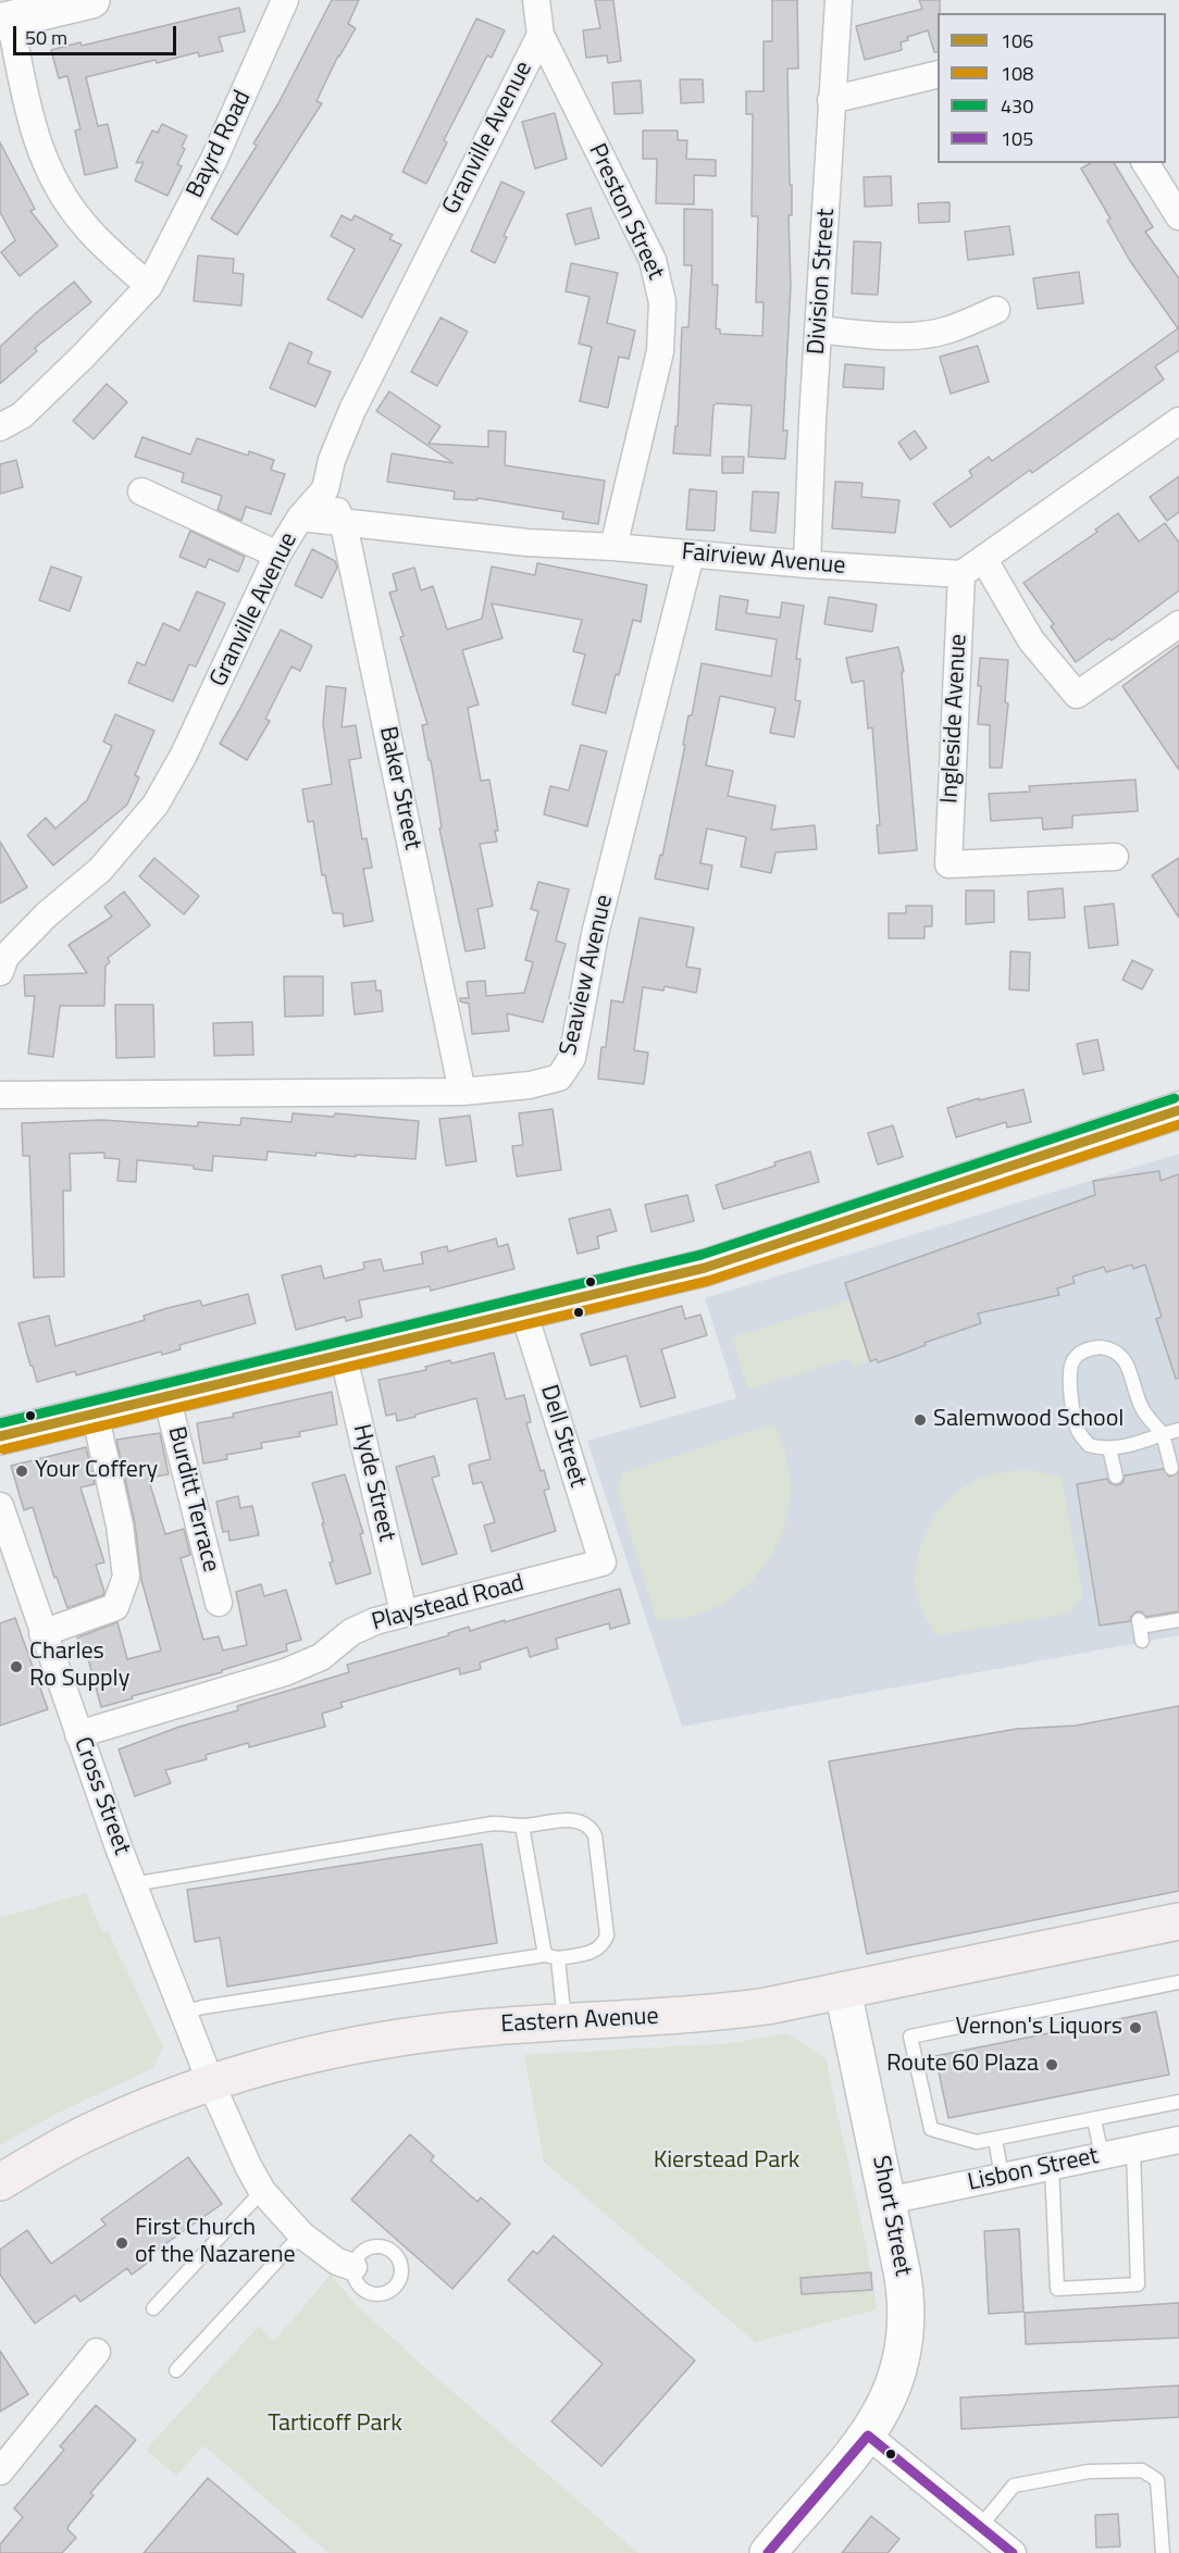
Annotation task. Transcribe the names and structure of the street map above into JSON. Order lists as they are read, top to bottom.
{
  "streets": {
    "main road": ["Eastern Avenue", "Short Street"],
    "street": [
      "Granville Avenue",
      "Bayrd Road",
      "Preston Street",
      "Division Street",
      "Fairview Avenue",
      "Ingleside Avenue",
      "Baker Street",
      "Seaview Avenue",
      "Dell Street",
      "Hyde Street",
      "Burditt Terrace",
      "Playstead Road",
      "Cross Street",
      "Lisbon Street"
    ]
  },
  "crossings": [
    ["Granville Avenue", "Preston Street"],
    ["Granville Avenue", "Fairview Avenue"],
    ["Granville Avenue", "Baker Street"],
    ["Preston Street", "Fairview Avenue"],
    ["Division Street", "Fairview Avenue"],
    ["Fairview Avenue", "Ingleside Avenue"],
    ["Fairview Avenue", "Baker Street"],
    ["Fairview Avenue", "Seaview Avenue"],
    ["Baker Street", "Seaview Avenue"],
    ["Dell Street", "Playstead Road"],
    ["Hyde Street", "Playstead Road"],
    ["Playstead Road", "Cross Street"],
    ["Cross Street", "Eastern Avenue"],
    ["Eastern Avenue", "Short Street"],
    ["Lisbon Street", "Short Street"]
  ],
  "parks": ["Kierstead Park", "Tarticoff Park"],
  "places": [
    "Salemwood School",
    "Your Coffery",
    "Charles Ro Supply",
    "Vernon's Liquors",
    "Route 60 Plaza",
    "First Church of the Nazarene"
  ],
  "lines": [
    "transit line 430",
    "transit line 106",
    "transit line 108",
    "transit line 105"
  ],
  "legend": [
    "106",
    "108",
    "430",
    "105"
  ],
  "scale_bar": "50 m"
}
